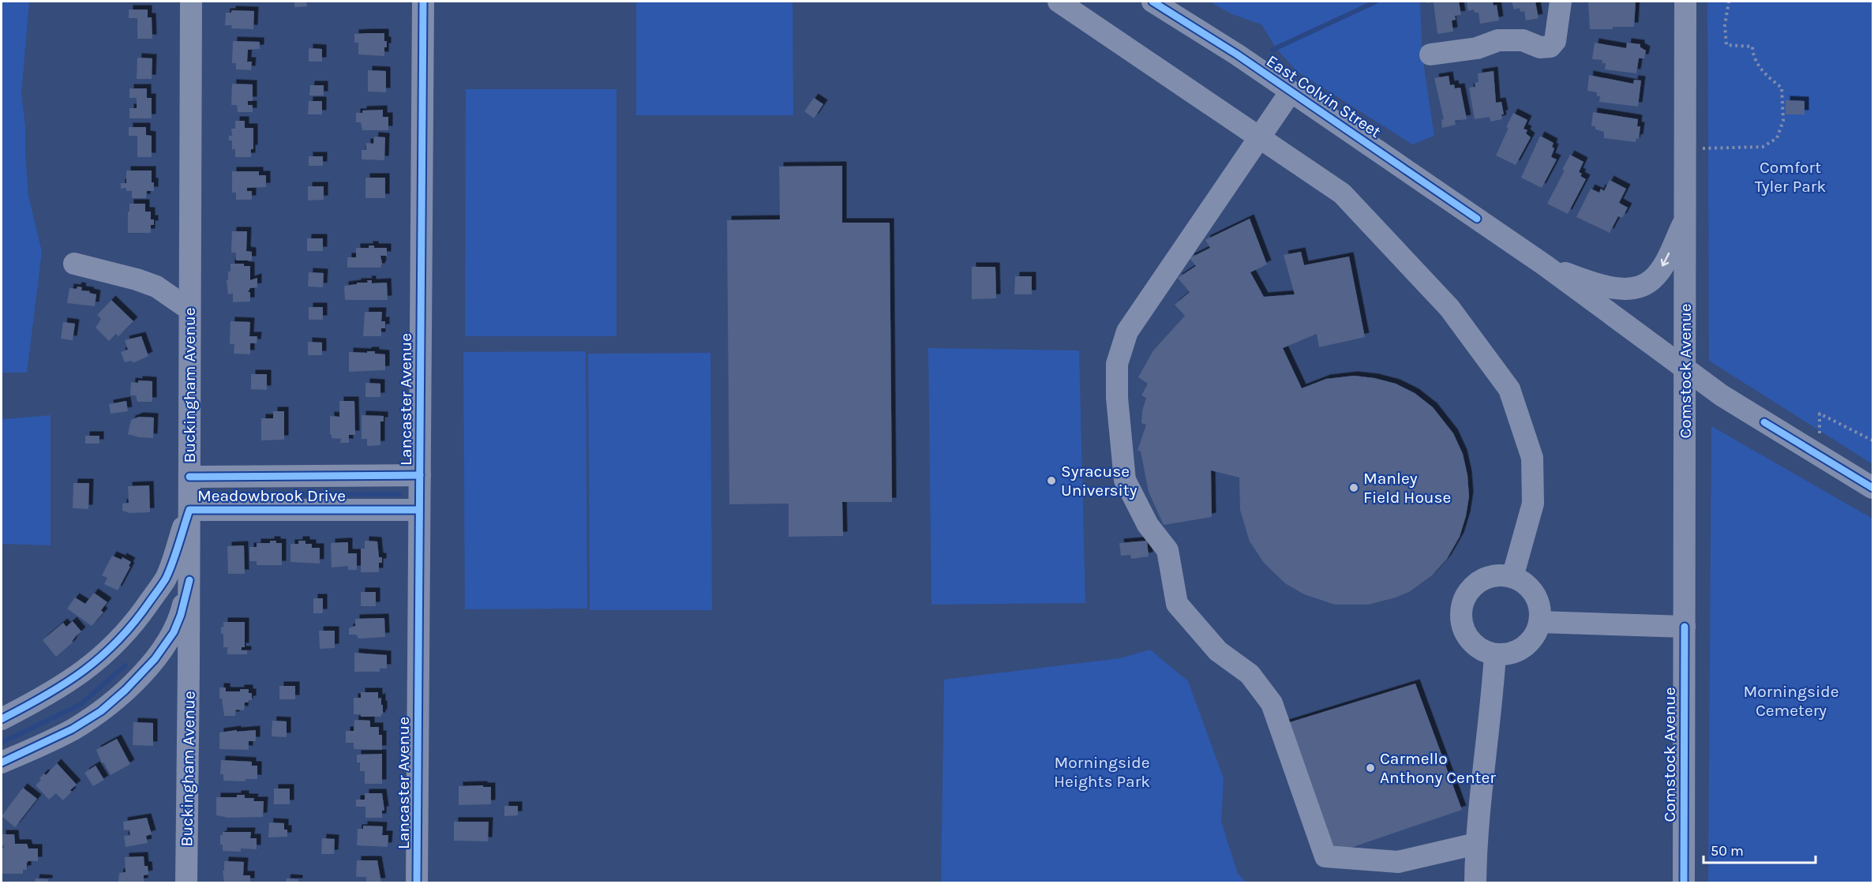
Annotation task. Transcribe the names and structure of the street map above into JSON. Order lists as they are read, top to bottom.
{
  "streets": {
    "street": [
      "East Colvin Street",
      "Comstock Avenue",
      "Buckingham Avenue",
      "Lancaster Avenue",
      "Meadowbrook Drive"
    ]
  },
  "crossings": [
    ["East Colvin Street", "Comstock Avenue"],
    ["Buckingham Avenue", "Meadowbrook Drive"],
    ["Lancaster Avenue", "Meadowbrook Drive"]
  ],
  "parks": ["Comfort Tyler Park", "Morningside Cemetery", "Morningside Heights Park"],
  "places": ["Syracuse University", "Manley Field House", "Carmello Anthony Center"],
  "scale_bar": "50 m"
}
